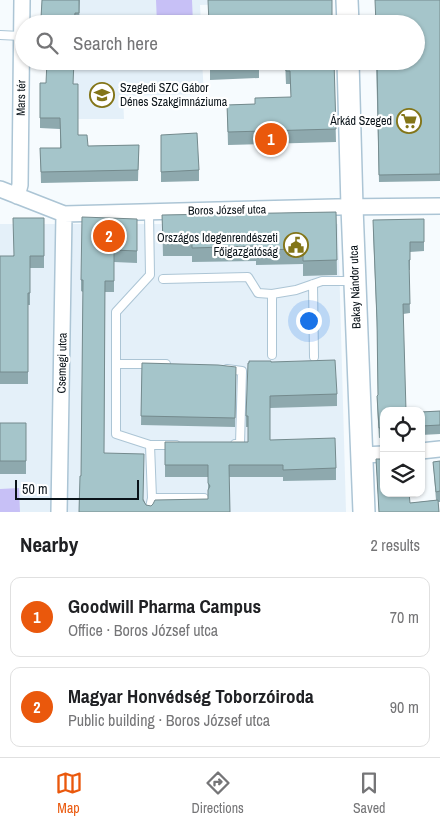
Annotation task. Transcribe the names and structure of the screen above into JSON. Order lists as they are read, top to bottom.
{
  "streets": {
    "street": [
      "Mars tér",
      "Boros József utca",
      "Bakay Nándor utca",
      "Csemegi utca"
    ]
  },
  "crossings": [
    ["Mars tér", "Boros József utca"],
    ["Boros József utca", "Bakay Nándor utca"],
    ["Boros József utca", "Csemegi utca"]
  ],
  "places": {
    "school or university": ["Szegedi SZC Gábor Dénes Szakgimnáziuma"],
    "supermarket": ["Árkád Szeged"],
    "public building": ["Országos Idegenrendészeti Főigazgatóság"]
  },
  "scale_bar": "50 m",
  "page": {
    "search": "Search here",
    "pins": ["1", "2"],
    "scale": "50 m",
    "heading": ["Nearby", "2 results"],
    "list": [
      {
        "mark": "1",
        "name": "Goodwill Pharma Campus",
        "note": "Office · Boros József utca",
        "value": "70 m"
      },
      {
        "mark": "2",
        "name": "Magyar Honvédség Toborzóiroda",
        "note": "Public building · Boros József utca",
        "value": "90 m"
      }
    ],
    "nav": ["Map", "Directions", "Saved"]
  }
}
